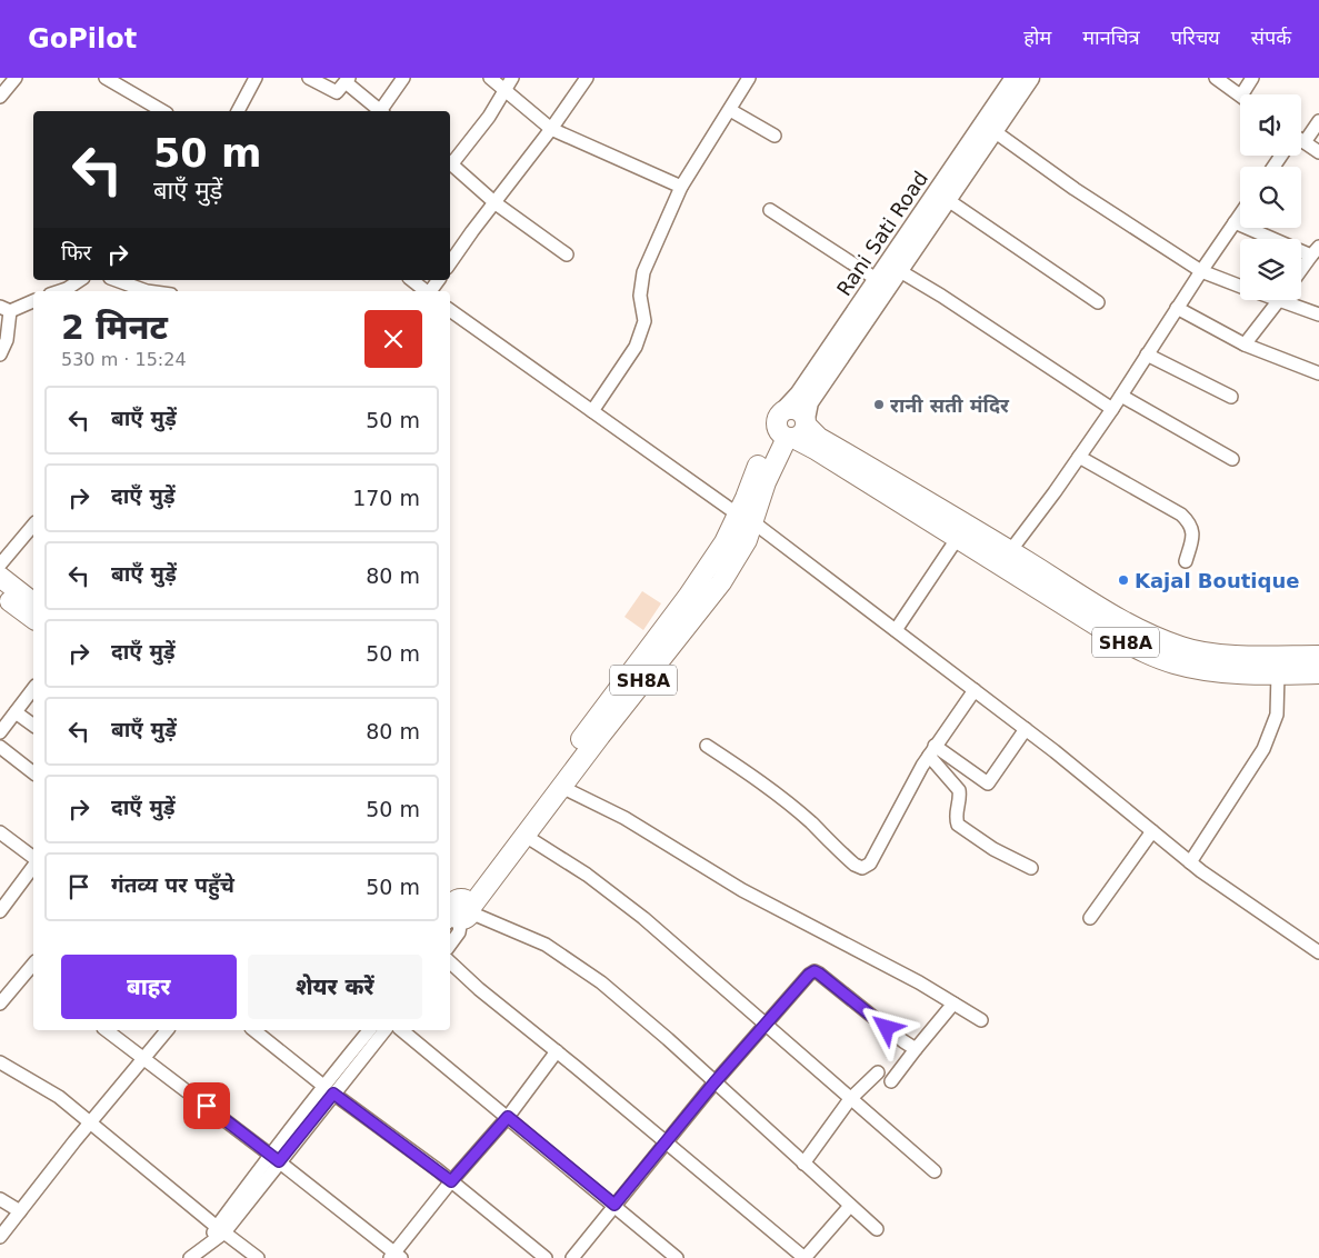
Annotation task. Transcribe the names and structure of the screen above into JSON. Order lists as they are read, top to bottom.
{
  "streets": {
    "main road": ["SH8A"],
    "street": ["Rani Sati Road"]
  },
  "crossings": [
    ["Rani Sati Road", "SH8A"]
  ],
  "places": ["रानी सती मंदिर", "Kajal Boutique"],
  "page": {
    "header": "GoPilot",
    "nav": [
      "होम",
      "मानचित्र",
      "परिचय",
      "संपर्क"
    ],
    "turn": ["50 m", "बाएँ मुड़ें"],
    "then": "फिर",
    "heading": ["2 मिनट", "530 m · 15:24"],
    "list": [
      {
        "name": "बाएँ मुड़ें",
        "value": "50 m"
      },
      {
        "name": "दाएँ मुड़ें",
        "value": "170 m"
      },
      {
        "name": "बाएँ मुड़ें",
        "value": "80 m"
      },
      {
        "name": "दाएँ मुड़ें",
        "value": "50 m"
      },
      {
        "name": "बाएँ मुड़ें",
        "value": "80 m"
      },
      {
        "name": "दाएँ मुड़ें",
        "value": "50 m"
      },
      {
        "name": "गंतव्य पर पहुँचे",
        "value": "50 m"
      }
    ],
    "buttons": ["बाहर", "शेयर करें"]
  }
}
